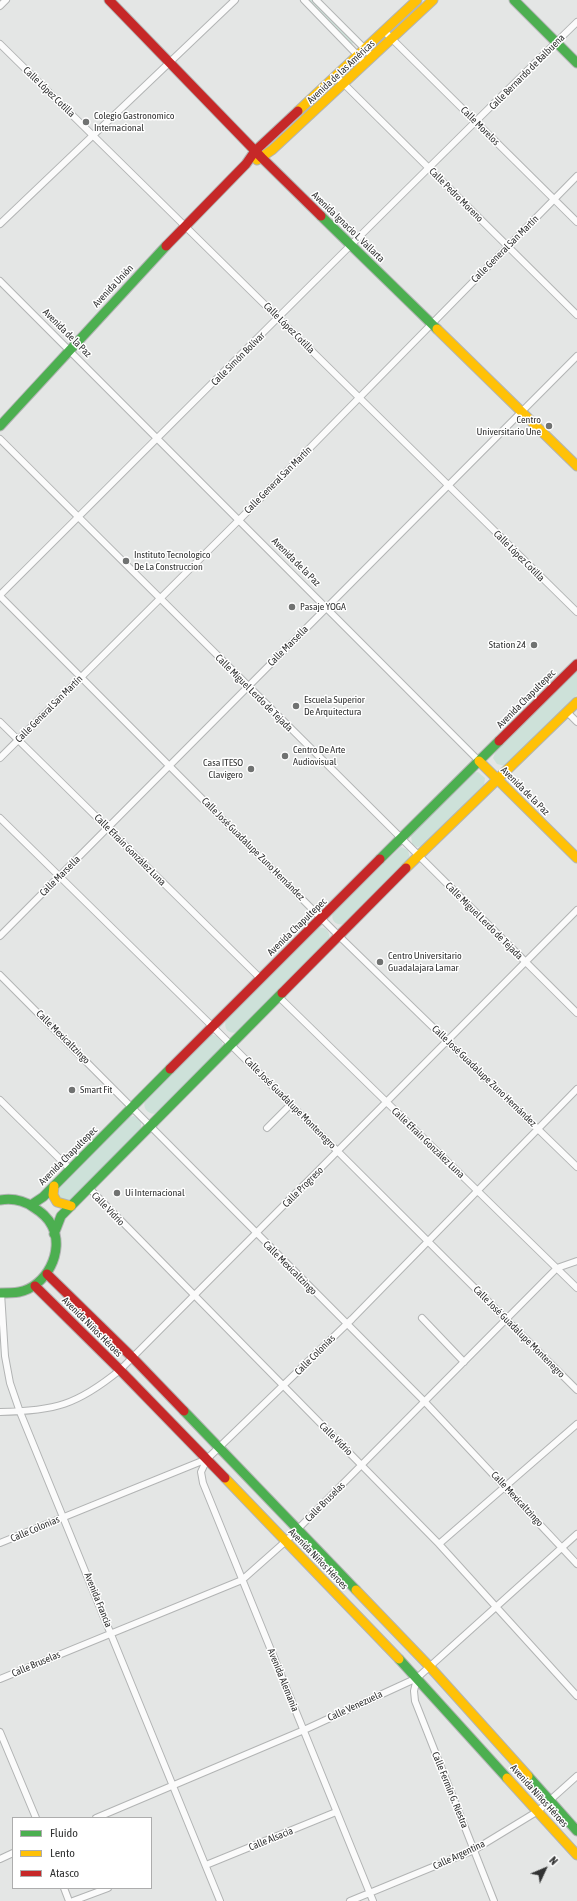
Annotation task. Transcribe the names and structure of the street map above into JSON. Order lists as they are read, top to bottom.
{
  "streets": {
    "main road": [
      "Avenida de las Américas",
      "Avenida Ignacio L. Vallarta",
      "Avenida Unión",
      "Avenida de la Paz",
      "Avenida Chapultepec",
      "Avenida Niños Héroes"
    ],
    "street": [
      "Calle Bernardo de Balbuena",
      "Calle López Cotilla",
      "Calle Morelos",
      "Calle Pedro Moreno",
      "Calle General San Martín",
      "Calle Simón Bolívar",
      "Calle Marsella",
      "Calle Miguel Lerdo de Tejada",
      "Calle José Guadalupe Zuno Hernández",
      "Calle Efraín González Luna",
      "Calle Mexicaltzingo",
      "Calle José Guadalupe Montenegro",
      "Calle Progreso",
      "Calle Vidrio",
      "Calle Colonias",
      "Calle Bruselas",
      "Avenida Francia",
      "Avenida Alemania",
      "Calle Venezuela",
      "Calle Fermín G. Riestra",
      "Calle Alsacia",
      "Calle Argentina"
    ]
  },
  "crossings": [
    ["Avenida de las Américas", "Calle Morelos"],
    ["Avenida de las Américas", "Calle Pedro Moreno"],
    ["Avenida de las Américas", "Avenida Ignacio L. Vallarta"],
    ["Avenida de las Américas", "Avenida Unión"],
    ["Calle Bernardo de Balbuena", "Calle Morelos"],
    ["Calle Bernardo de Balbuena", "Calle Simón Bolívar"],
    ["Calle López Cotilla", "Calle General San Martín"],
    ["Calle López Cotilla", "Avenida Unión"],
    ["Calle López Cotilla", "Calle Simón Bolívar"],
    ["Calle López Cotilla", "Calle Marsella"],
    ["Calle Morelos", "Calle General San Martín"],
    ["Calle Morelos", "Calle Simón Bolívar"],
    ["Calle Pedro Moreno", "Calle General San Martín"],
    ["Calle Pedro Moreno", "Calle Simón Bolívar"],
    ["Avenida Ignacio L. Vallarta", "Calle General San Martín"],
    ["Avenida Ignacio L. Vallarta", "Avenida Unión"],
    ["Avenida Ignacio L. Vallarta", "Calle Simón Bolívar"],
    ["Avenida Ignacio L. Vallarta", "Calle Marsella"],
    ["Calle General San Martín", "Avenida de la Paz"],
    ["Calle General San Martín", "Calle Miguel Lerdo de Tejada"],
    ["Calle General San Martín", "Calle José Guadalupe Zuno Hernández"],
    ["Calle General San Martín", "Calle Efraín González Luna"],
    ["Avenida Unión", "Avenida de la Paz"],
    ["Avenida de la Paz", "Calle Simón Bolívar"],
    ["Avenida de la Paz", "Calle Marsella"],
    ["Avenida de la Paz", "Avenida Chapultepec"],
    ["Calle Simón Bolívar", "Calle Miguel Lerdo de Tejada"],
    ["Calle Simón Bolívar", "Calle José Guadalupe Zuno Hernández"],
    ["Calle Marsella", "Calle Miguel Lerdo de Tejada"],
    ["Calle Marsella", "Calle José Guadalupe Zuno Hernández"],
    ["Calle Marsella", "Calle Efraín González Luna"],
    ["Calle Marsella", "Calle José Guadalupe Montenegro"],
    ["Calle Miguel Lerdo de Tejada", "Avenida Chapultepec"],
    ["Calle Miguel Lerdo de Tejada", "Calle Progreso"],
    ["Avenida Chapultepec", "Calle José Guadalupe Zuno Hernández"],
    ["Avenida Chapultepec", "Calle Efraín González Luna"],
    ["Avenida Chapultepec", "Calle Mexicaltzingo"],
    ["Avenida Chapultepec", "Calle José Guadalupe Montenegro"],
    ["Calle José Guadalupe Zuno Hernández", "Calle Progreso"],
    ["Calle José Guadalupe Zuno Hernández", "Calle Colonias"],
    ["Calle Efraín González Luna", "Calle Progreso"],
    ["Calle Efraín González Luna", "Calle Colonias"],
    ["Calle Efraín González Luna", "Calle Bruselas"],
    ["Calle Mexicaltzingo", "Calle Progreso"],
    ["Calle Mexicaltzingo", "Calle Colonias"],
    ["Calle Mexicaltzingo", "Calle Bruselas"],
    ["Calle Mexicaltzingo", "Calle Venezuela"],
    ["Calle José Guadalupe Montenegro", "Calle Progreso"],
    ["Calle José Guadalupe Montenegro", "Calle Colonias"],
    ["Calle José Guadalupe Montenegro", "Calle Bruselas"],
    ["Calle Progreso", "Calle Vidrio"],
    ["Calle Progreso", "Avenida Niños Héroes"],
    ["Calle Progreso", "Avenida Francia"],
    ["Calle Vidrio", "Calle Colonias"],
    ["Calle Vidrio", "Calle Bruselas"],
    ["Calle Vidrio", "Calle Venezuela"],
    ["Avenida Niños Héroes", "Calle Colonias"],
    ["Avenida Niños Héroes", "Calle Bruselas"],
    ["Avenida Niños Héroes", "Avenida Alemania"],
    ["Avenida Niños Héroes", "Calle Venezuela"],
    ["Avenida Niños Héroes", "Calle Fermín G. Riestra"],
    ["Avenida Niños Héroes", "Calle Argentina"],
    ["Calle Colonias", "Avenida Francia"],
    ["Calle Colonias", "Avenida Alemania"],
    ["Calle Bruselas", "Avenida Francia"],
    ["Calle Bruselas", "Avenida Alemania"],
    ["Avenida Francia", "Calle Venezuela"],
    ["Avenida Francia", "Calle Alsacia"],
    ["Avenida Alemania", "Calle Venezuela"],
    ["Avenida Alemania", "Calle Alsacia"],
    ["Avenida Alemania", "Calle Argentina"],
    ["Calle Venezuela", "Calle Fermín G. Riestra"],
    ["Calle Fermín G. Riestra", "Calle Argentina"]
  ],
  "places": [
    "Colegio Gastronomico Internacional",
    "Centro Universitario Une",
    "Instituto Tecnologico De La Construccion",
    "Pasaje YOGA",
    "Station 24",
    "Escuela Superior De Arquitectura",
    "Centro De Arte Audiovisual",
    "Casa ITESO Clavigero",
    "Centro Universitario Guadalajara Lamar",
    "Smart Fit",
    "Ui Internacional"
  ],
  "legend": ["Fluido", "Lento", "Atasco"],
  "north": "top right"
}
